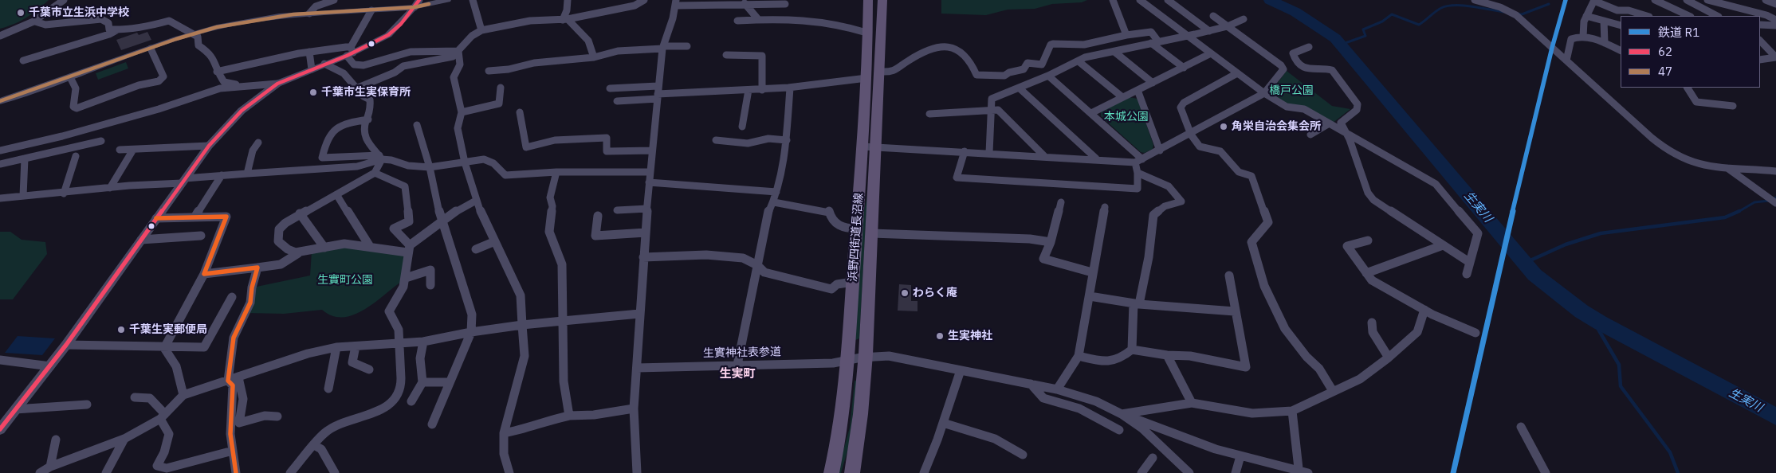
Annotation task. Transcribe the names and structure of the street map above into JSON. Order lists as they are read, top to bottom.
{
  "streets": {
    "main road": ["浜野四街道長沼線"],
    "street": ["生實神社表参道"]
  },
  "crossings": [
    ["浜野四街道長沼線", "生實神社表参道"]
  ],
  "districts": ["生実町"],
  "water": ["生実川"],
  "parks": ["橋戸公園", "本城公園", "生實町公園"],
  "places": [
    "千葉市立生浜中学校",
    "千葉市生実保育所",
    "角栄自治会集会所",
    "わらく庵",
    "千葉生実郵便局",
    "生実神社"
  ],
  "lines": ["rail line R1", "transit line 62", "transit line 47"],
  "legend": ["鉄道 R1", "62", "47"]
}
